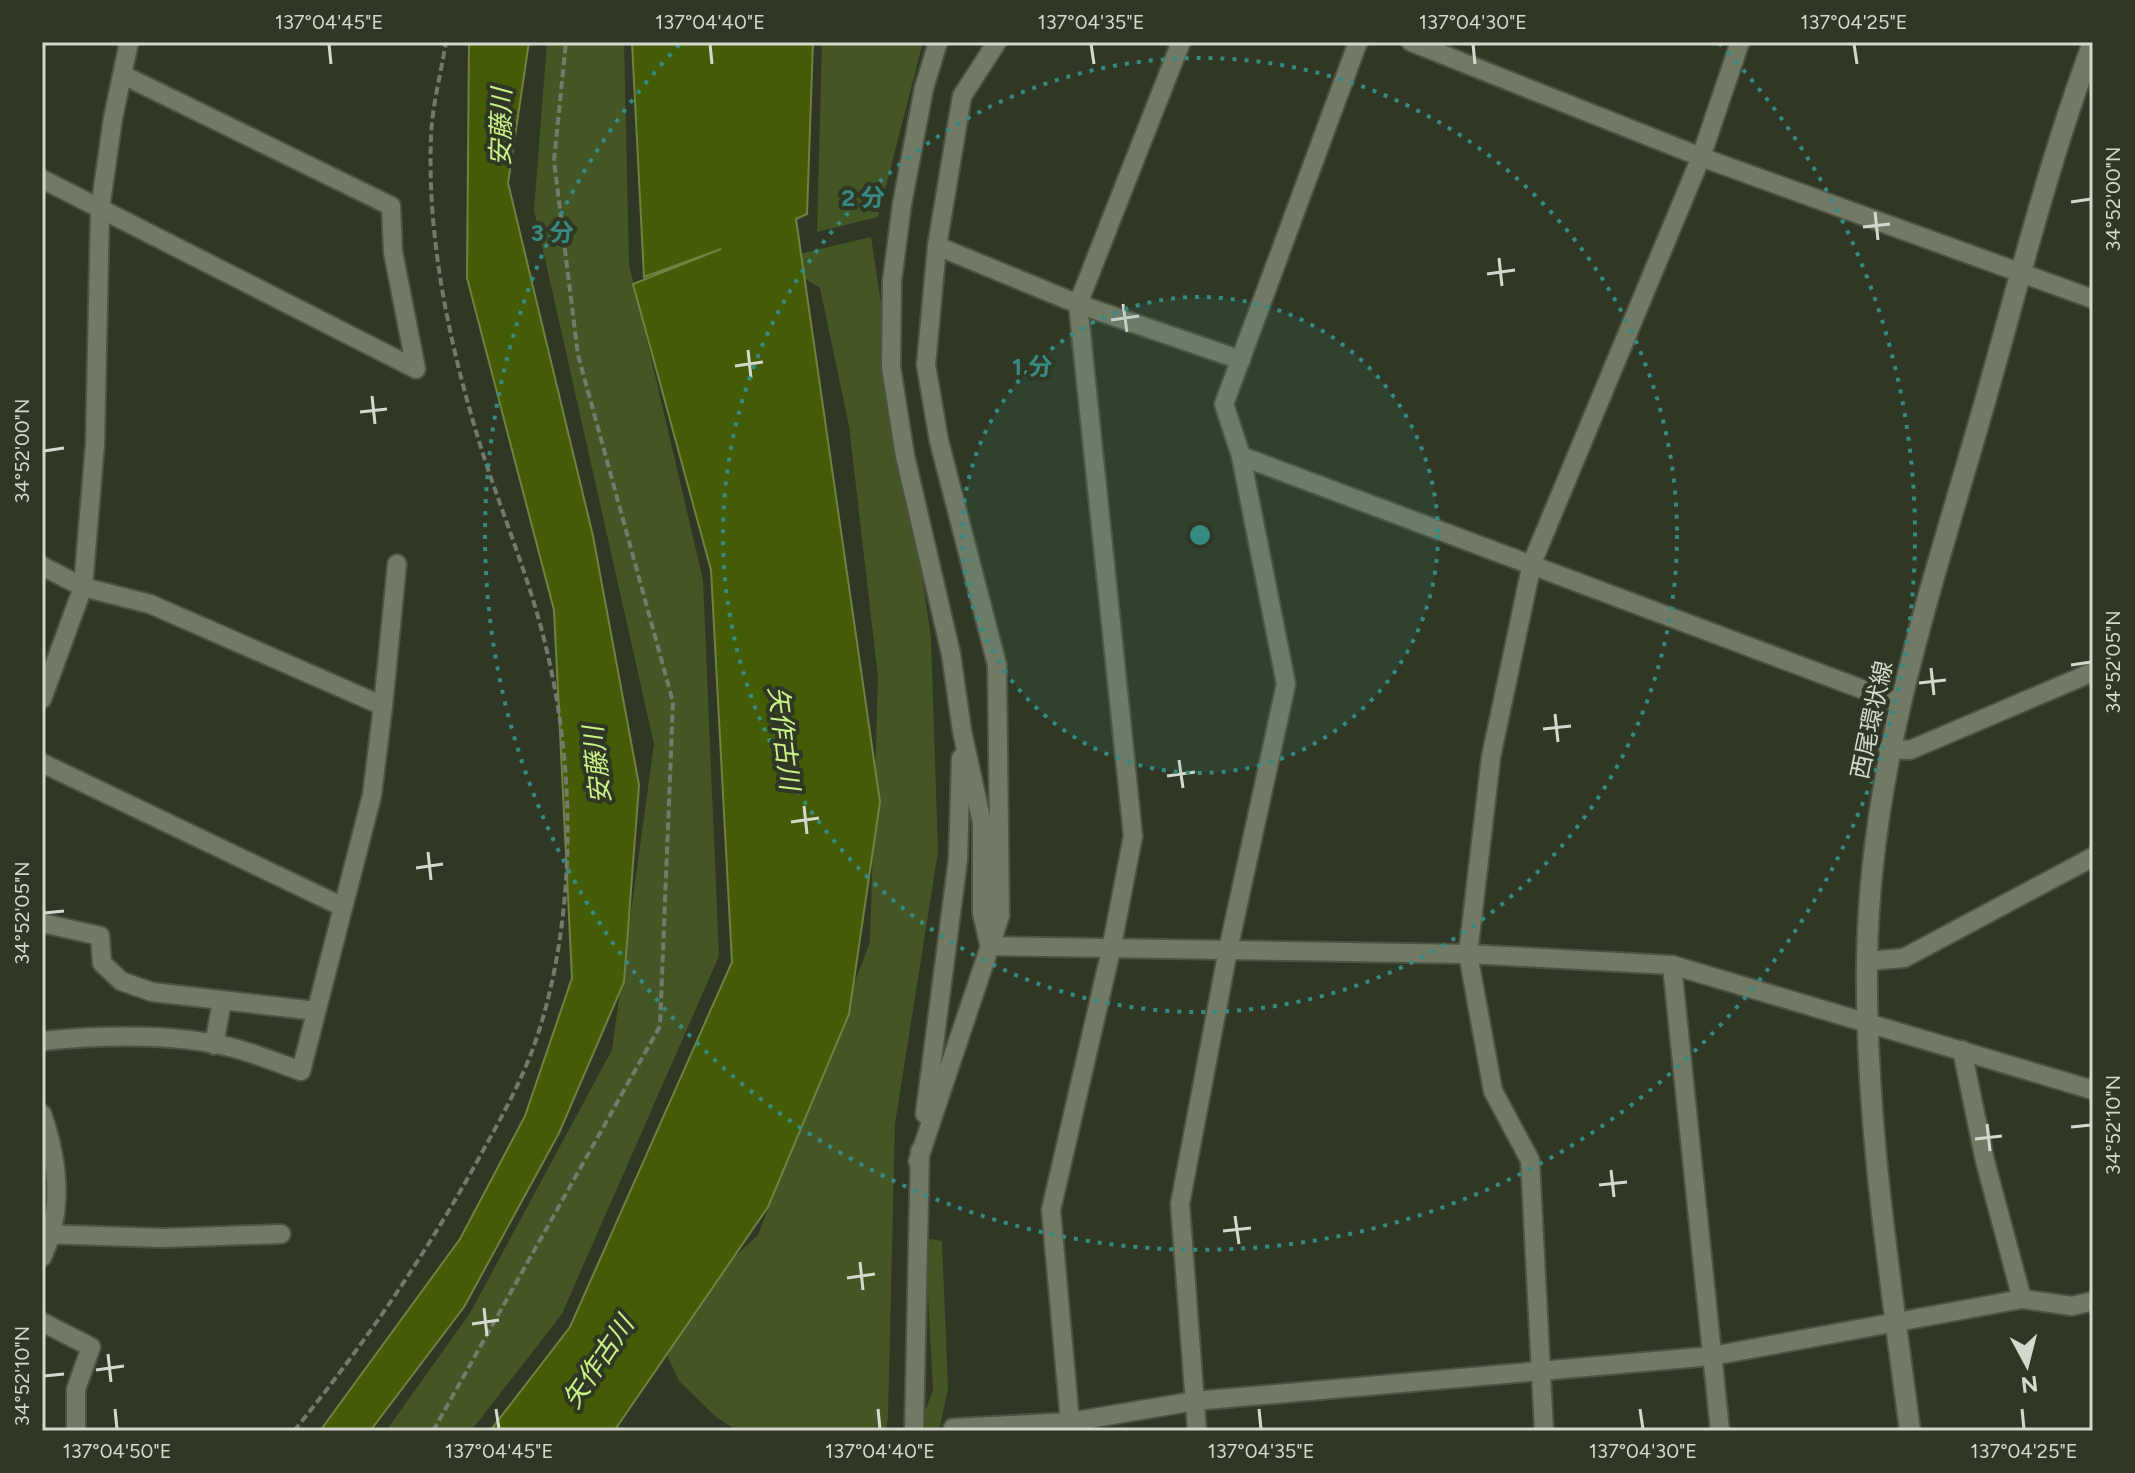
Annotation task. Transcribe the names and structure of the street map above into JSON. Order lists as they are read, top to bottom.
{
  "streets": {
    "main road": ["西尾環状線"]
  },
  "water": ["安藤川", "矢作古川"],
  "north": "bottom",
  "coordinates": [
    "137°04'45\"E",
    "137°04'40\"E",
    "137°04'35\"E",
    "137°04'30\"E",
    "137°04'25\"E",
    "34°52'00\"N",
    "34°52'05\"N",
    "34°52'10\"N",
    "137°04'50\"E"
  ],
  "rings": ["2 分", "3 分", "1 分"]
}
